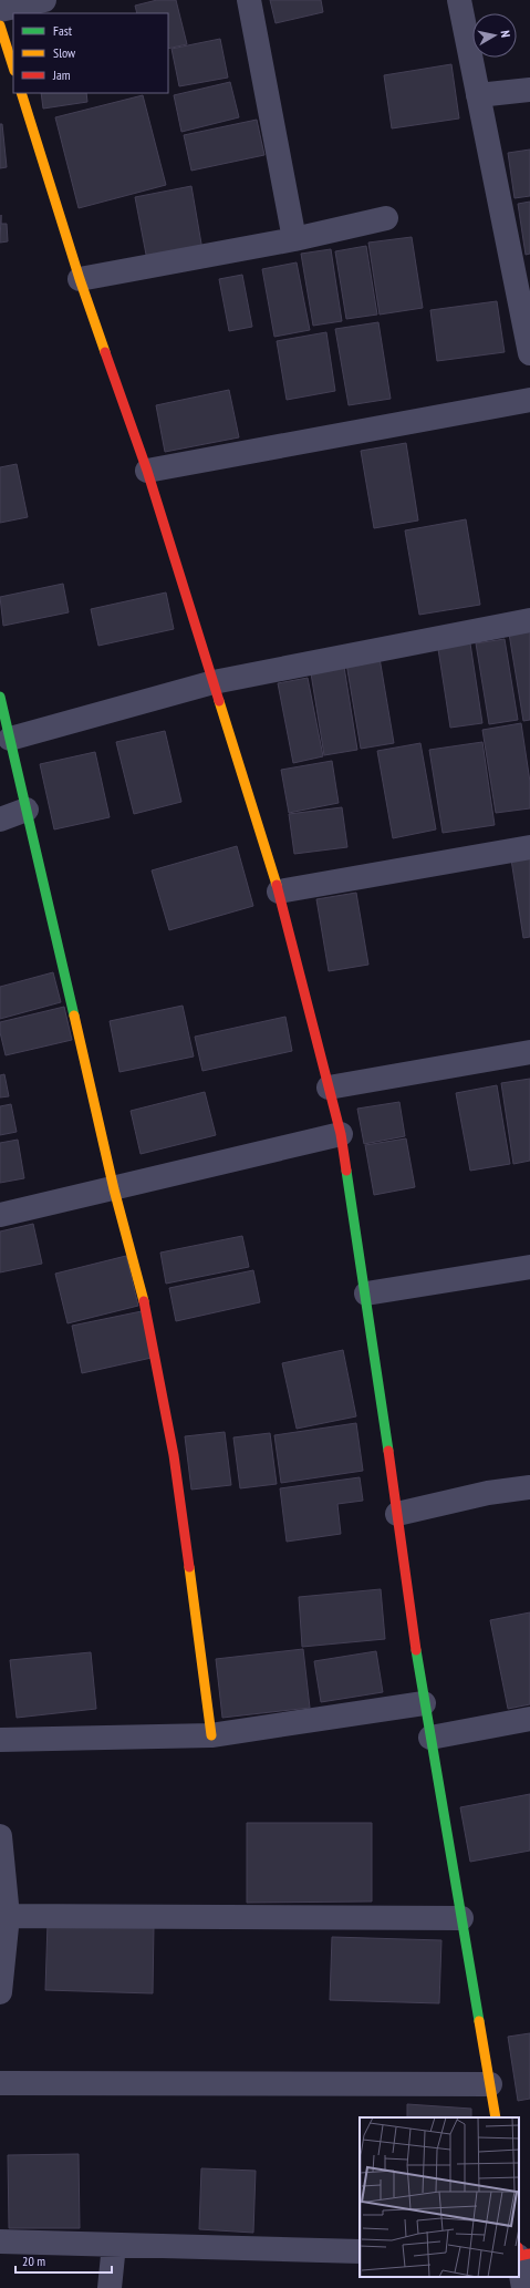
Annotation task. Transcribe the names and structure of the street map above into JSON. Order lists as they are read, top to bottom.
{
  "legend": ["Fast", "Slow", "Jam"],
  "scale_bar": "20 m",
  "north": "right"
}
